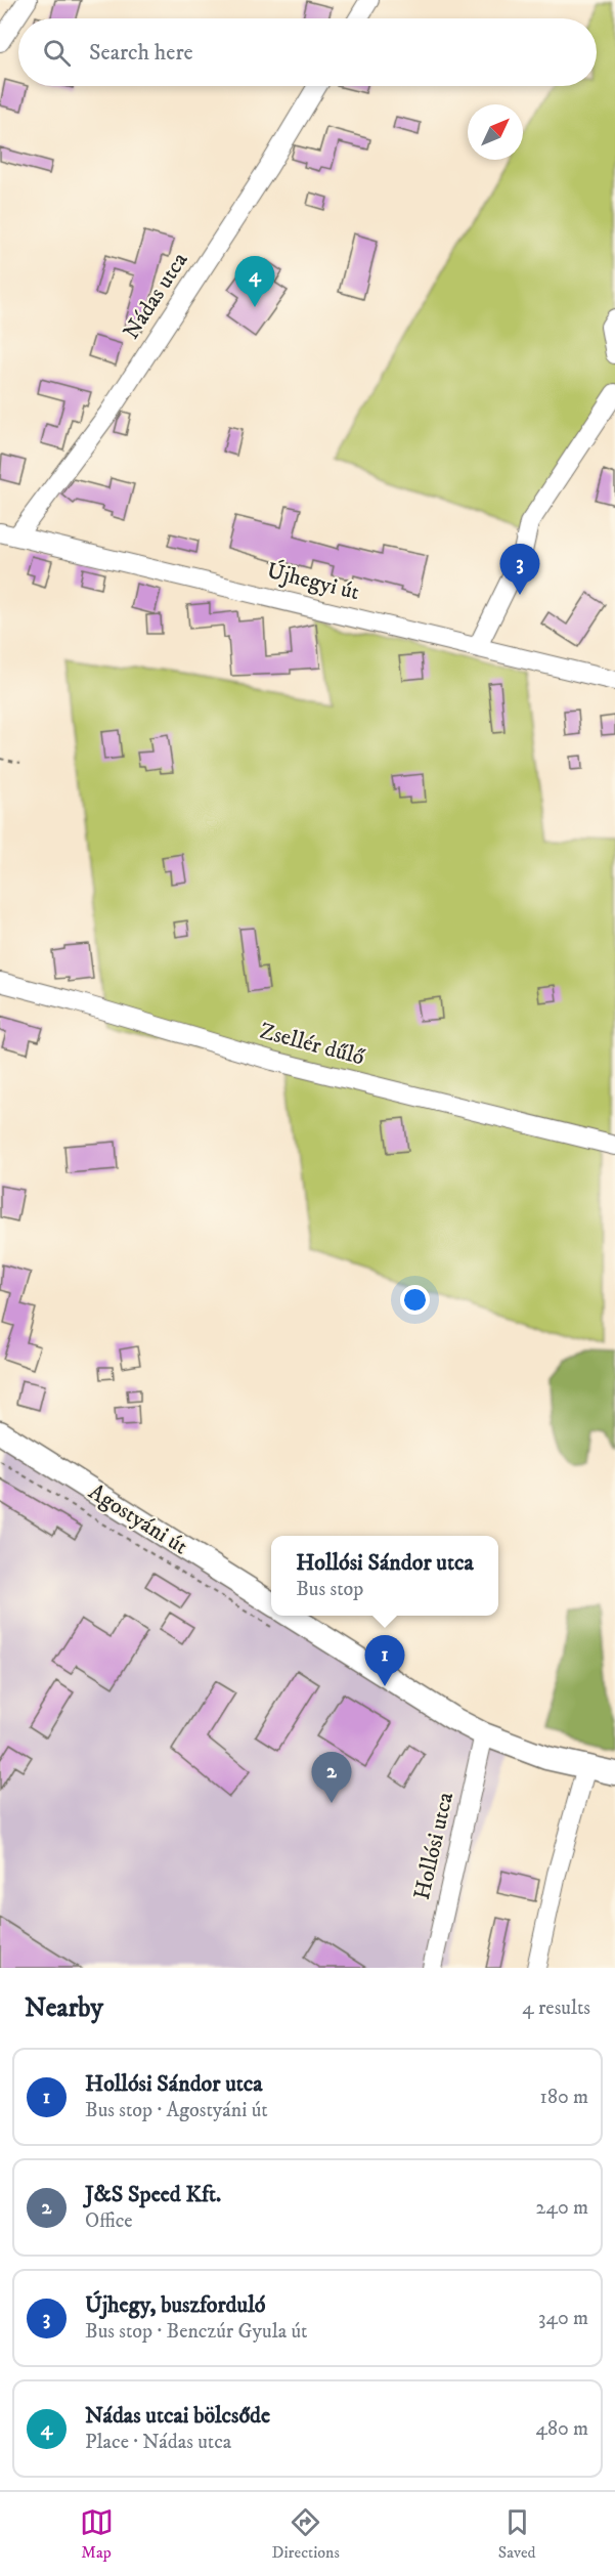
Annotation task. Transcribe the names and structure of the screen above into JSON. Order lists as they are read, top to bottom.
{
  "streets": {
    "main road": ["Agostyáni út"],
    "street": [
      "Nádas utca",
      "Újhegyi út",
      "Zsellér dűlő",
      "Hollósi utca"
    ]
  },
  "crossings": [
    ["Nádas utca", "Újhegyi út"]
  ],
  "north": "top right",
  "page": {
    "search": "Search here",
    "pins": [
      "4",
      "3",
      "1",
      "2"
    ],
    "popup": ["Hollósi Sándor utca", "Bus stop"],
    "heading": ["Nearby", "4 results"],
    "list": [
      {
        "mark": "1",
        "name": "Hollósi Sándor utca",
        "note": "Bus stop · Agostyáni út",
        "value": "180 m"
      },
      {
        "mark": "2",
        "name": "J&S Speed Kft.",
        "note": "Office",
        "value": "240 m"
      },
      {
        "mark": "3",
        "name": "Újhegy, buszforduló",
        "note": "Bus stop · Benczúr Gyula út",
        "value": "340 m"
      },
      {
        "mark": "4",
        "name": "Nádas utcai bölcsőde",
        "note": "Place · Nádas utca",
        "value": "480 m"
      }
    ],
    "nav": ["Map", "Directions", "Saved"]
  }
}
